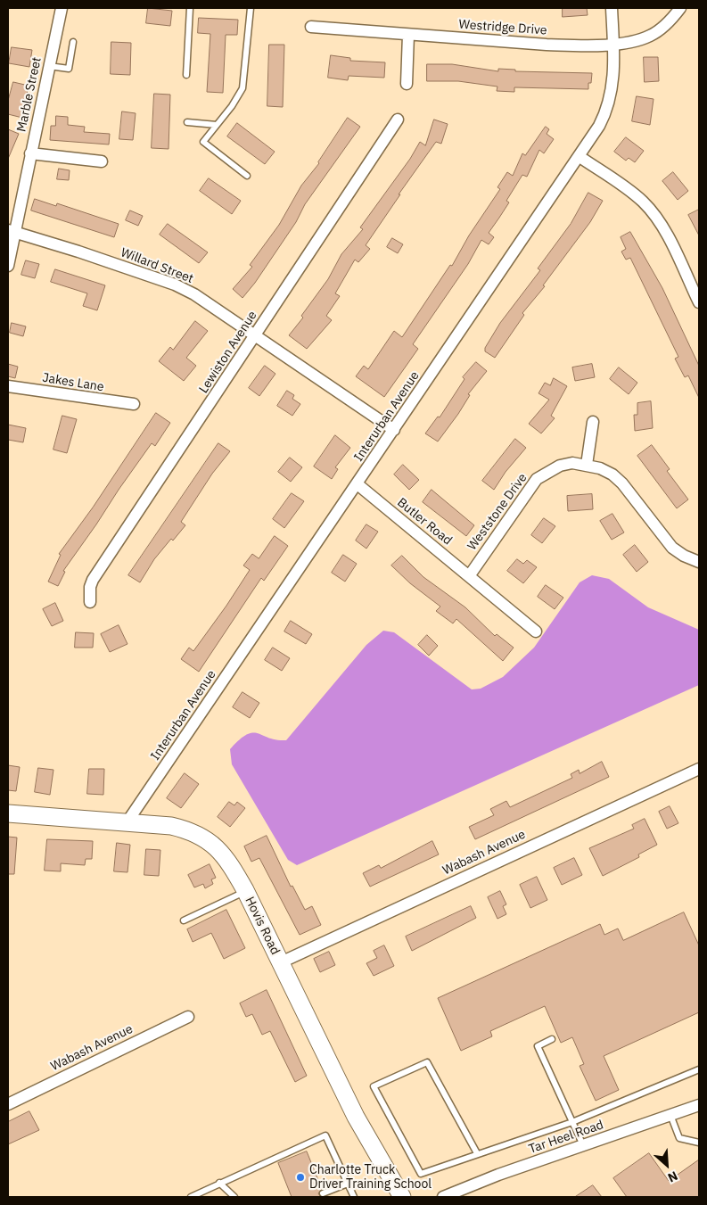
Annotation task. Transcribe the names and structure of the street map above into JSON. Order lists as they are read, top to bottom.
{
  "streets": {
    "street": [
      "Westridge Drive",
      "Marble Street",
      "Willard Street",
      "Lewiston Avenue",
      "Jakes Lane",
      "Interurban Avenue",
      "Weststone Drive",
      "Butler Road",
      "Wabash Avenue",
      "Hovis Road",
      "Tar Heel Road"
    ]
  },
  "crossings": [
    ["Westridge Drive", "Interurban Avenue"],
    ["Marble Street", "Willard Street"],
    ["Willard Street", "Lewiston Avenue"],
    ["Willard Street", "Interurban Avenue"],
    ["Interurban Avenue", "Butler Road"],
    ["Interurban Avenue", "Hovis Road"],
    ["Weststone Drive", "Butler Road"],
    ["Wabash Avenue", "Hovis Road"]
  ],
  "places": ["Charlotte Truck Driver Training School"],
  "north": "bottom right"
}
